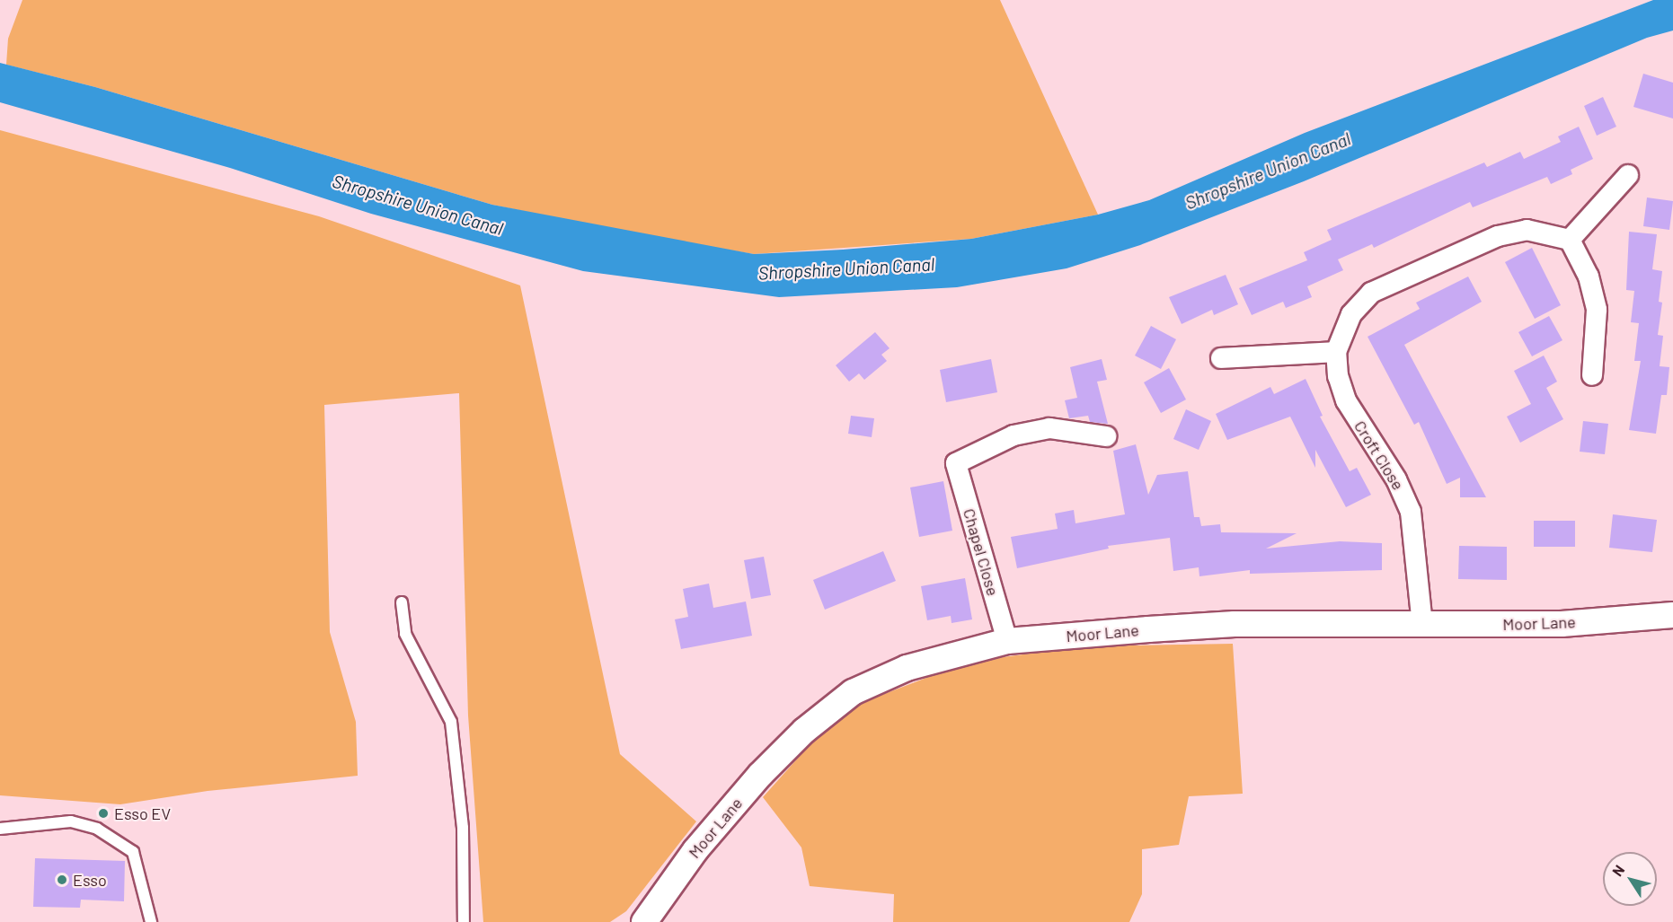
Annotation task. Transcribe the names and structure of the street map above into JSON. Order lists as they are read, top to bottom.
{
  "streets": {
    "street": ["Croft Close", "Chapel Close", "Moor Lane"]
  },
  "crossings": [
    ["Croft Close", "Moor Lane"],
    ["Chapel Close", "Moor Lane"]
  ],
  "water": ["Shropshire Union Canal"],
  "places": ["Esso EV", "Esso"],
  "north": "top left"
}
